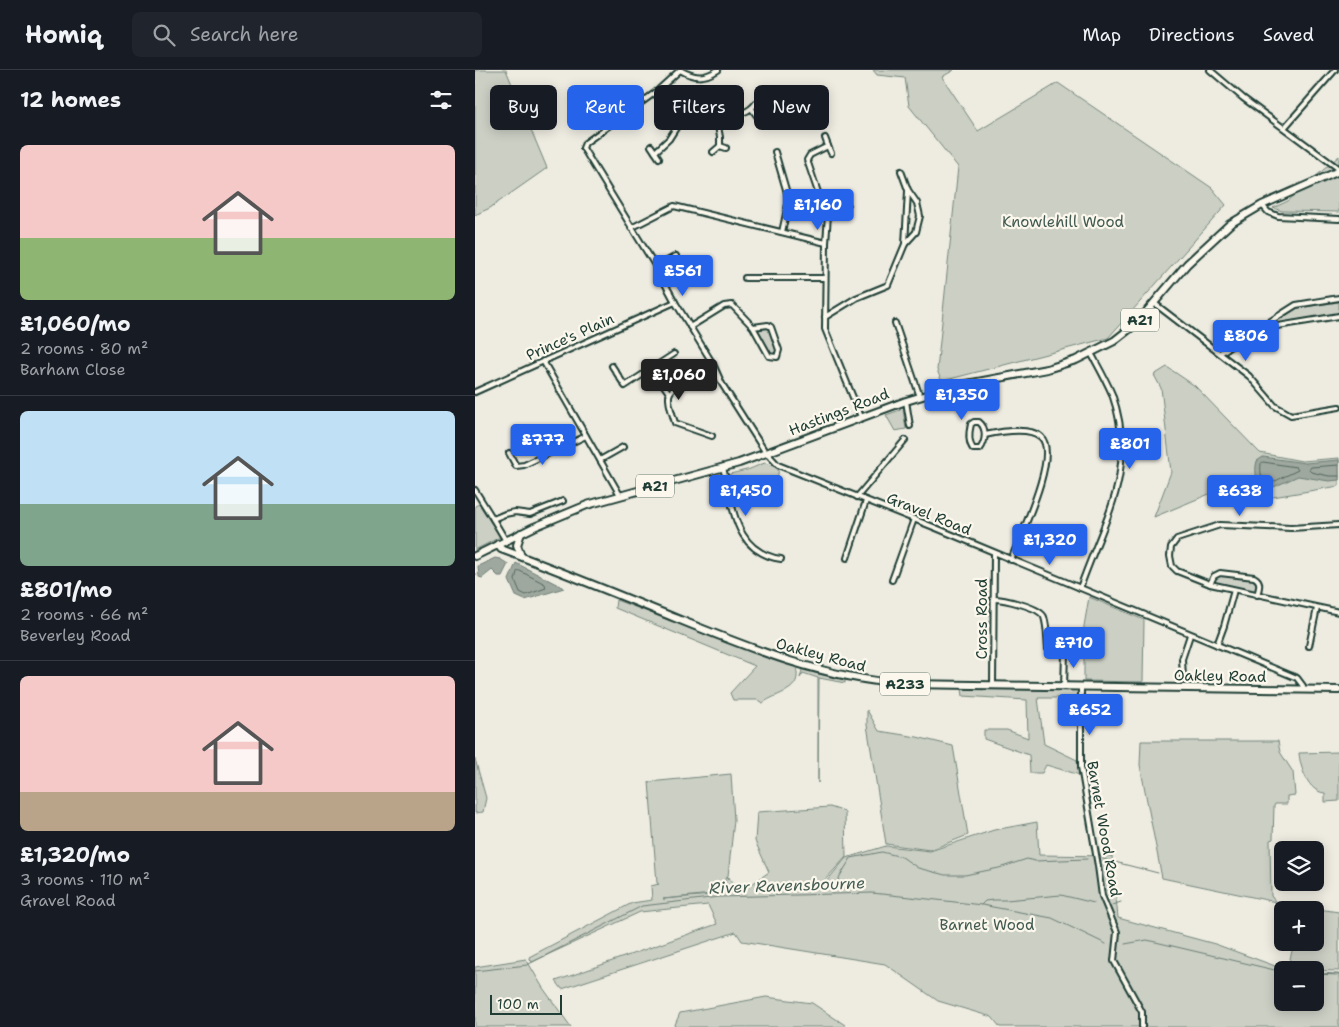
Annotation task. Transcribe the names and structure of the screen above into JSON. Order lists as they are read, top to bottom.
{
  "streets": {
    "main road": [
      "A21",
      "Hastings Road",
      "Oakley Road",
      "A233"
    ],
    "street": [
      "Prince's Plain",
      "Gravel Road",
      "Cross Road",
      "Barnet Wood Road"
    ]
  },
  "crossings": [
    ["A21", "Hastings Road"],
    ["A21", "Oakley Road"],
    ["Hastings Road", "Gravel Road"],
    ["Hastings Road", "Oakley Road"],
    ["Gravel Road", "Cross Road"],
    ["Gravel Road", "Oakley Road"],
    ["Cross Road", "Oakley Road"],
    ["Oakley Road", "Barnet Wood Road"]
  ],
  "water": ["River Ravensbourne"],
  "parks": ["Knowlehill Wood", "Barnet Wood"],
  "scale_bar": "100 m",
  "page": {
    "header": "Homiq",
    "search": "Search here",
    "nav": ["Map", "Directions", "Saved"],
    "heading": "12 homes",
    "chip": [
      "Buy",
      "Rent",
      "Filters",
      "New"
    ],
    "list": [
      {
        "name": "£1,060/mo",
        "note": "2 rooms · 80 m² · Barham Close"
      },
      {
        "name": "£801/mo",
        "note": "2 rooms · 66 m² · Beverley Road"
      },
      {
        "name": "£1,320/mo",
        "note": "3 rooms · 110 m² · Gravel Road"
      }
    ],
    "price": [
      "£1,160",
      "£561",
      "£806",
      "£1,060",
      "£1,350",
      "£777",
      "£801",
      "£1,450",
      "£638",
      "£1,320",
      "£710",
      "£652"
    ],
    "map_buttons": ["+", "−"],
    "scale": "100 m"
  }
}
